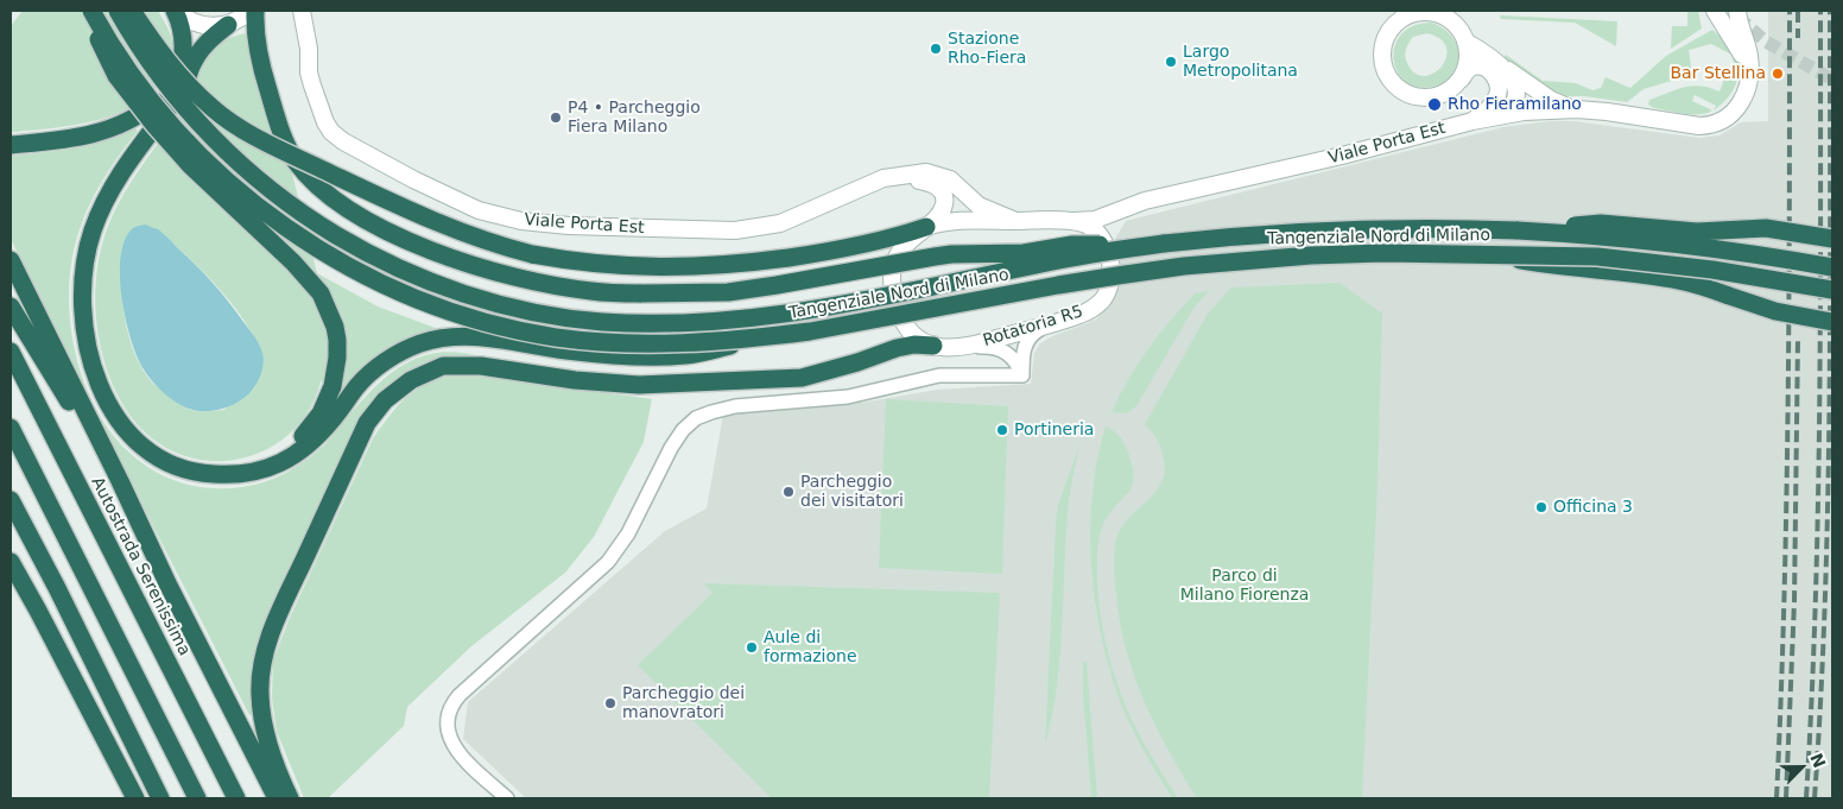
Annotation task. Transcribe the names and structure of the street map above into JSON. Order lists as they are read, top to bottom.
{
  "streets": {
    "highway": ["Tangenziale Nord di Milano", "Autostrada Serenissima"],
    "street": ["Viale Porta Est", "Rotatoria R5"]
  },
  "crossings": [
    ["Viale Porta Est", "Rotatoria R5"]
  ],
  "parks": ["Parco di Milano Fiorenza"],
  "places": [
    "Stazione Rho-Fiera",
    "Largo Metropolitana",
    "Bar Stellina",
    "Rho Fieramilano",
    "P4 • Parcheggio Fiera Milano",
    "Portineria",
    "Parcheggio dei visitatori",
    "Officina 3",
    "Aule di formazione",
    "Parcheggio dei manovratori"
  ],
  "north": "top right"
}
